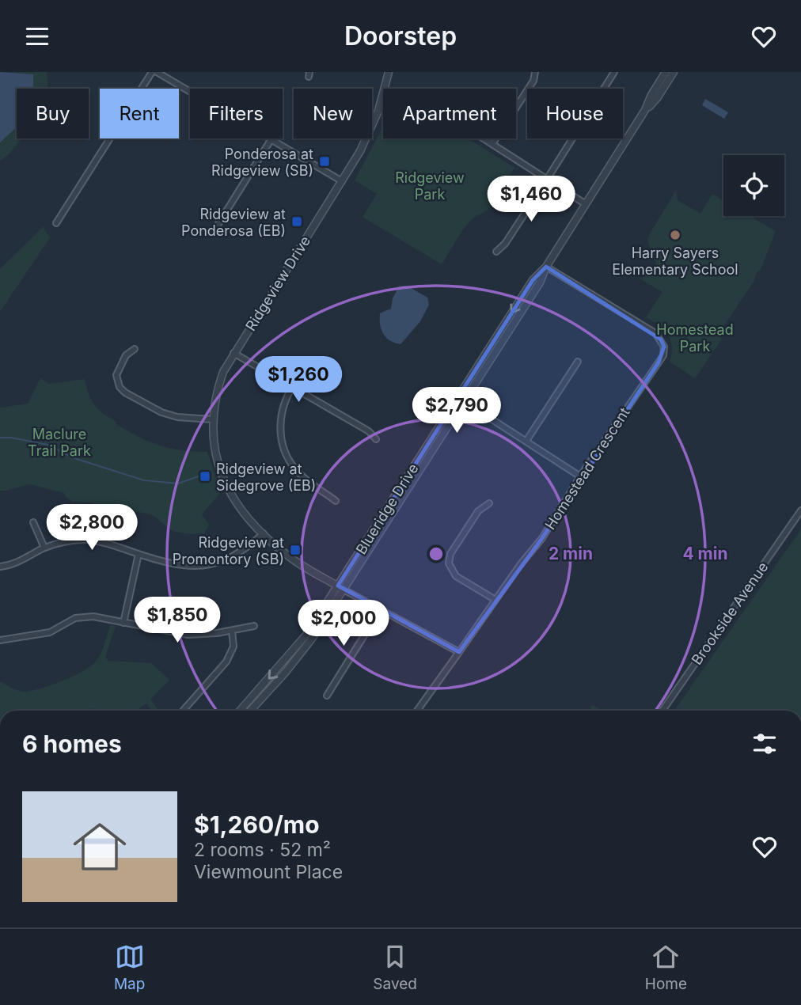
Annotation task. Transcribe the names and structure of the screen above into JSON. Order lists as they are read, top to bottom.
{
  "streets": {
    "street": [
      "Ridgeview Drive",
      "Homestead Crescent",
      "Blueridge Drive",
      "Brookside Avenue"
    ]
  },
  "crossings": [
    ["Ridgeview Drive", "Blueridge Drive"],
    ["Homestead Crescent", "Blueridge Drive"]
  ],
  "parks": ["Ridgeview Park", "Homestead Park", "Maclure Trail Park"],
  "places": {
    "transit": [
      "Ponderosa at Ridgeview (SB)",
      "Ridgeview at Ponderosa (EB)",
      "Ridgeview at Sidegrove (EB)",
      "Ridgeview at Promontory (SB)"
    ],
    "other": ["Harry Sayers Elementary School"]
  },
  "page": {
    "header": "Doorstep",
    "chip": [
      "Buy",
      "Rent",
      "Filters",
      "New",
      "Apartment",
      "House"
    ],
    "price": [
      "$1,460",
      "$1,260",
      "$2,790",
      "$2,800",
      "$1,850",
      "$2,000"
    ],
    "heading": "6 homes",
    "list": [
      {
        "name": "$1,260/mo",
        "note": "2 rooms · 52 m² · Viewmount Place"
      }
    ],
    "tabs": ["Map", "Saved", "Home"]
  },
  "rings": ["2 min", "4 min"]
}
